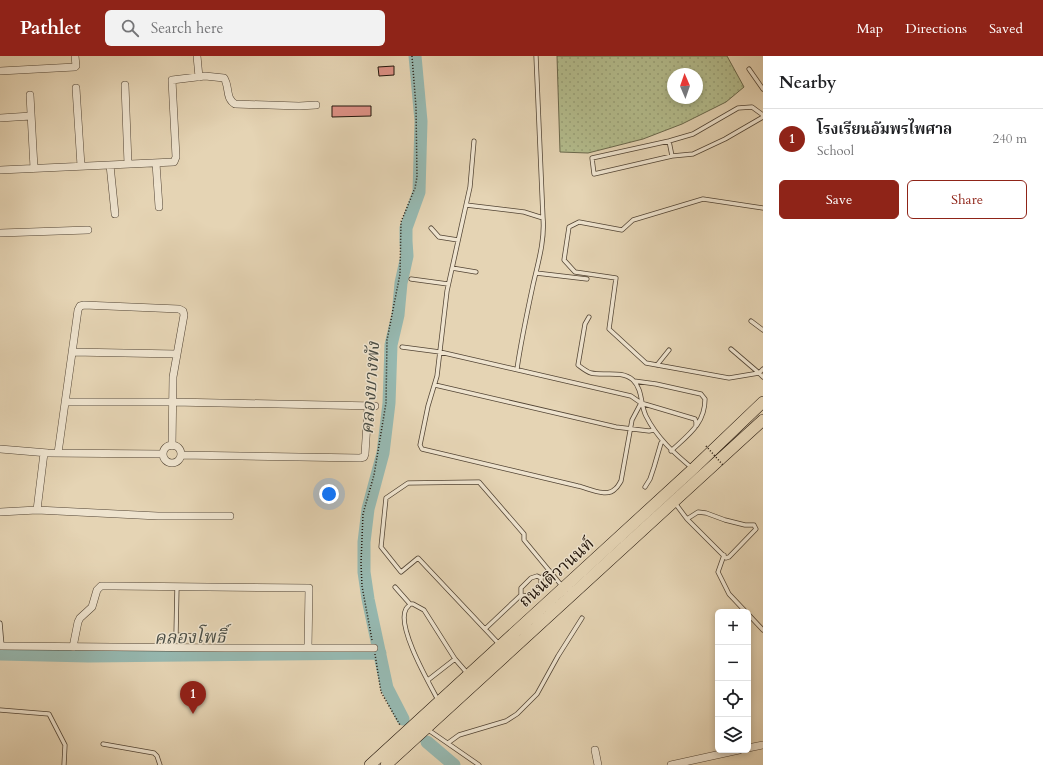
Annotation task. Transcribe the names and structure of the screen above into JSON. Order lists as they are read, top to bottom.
{
  "streets": {
    "main road": ["ถนนติวานนท์"]
  },
  "water": ["คลองบางพัง", "คลองโพธิ์"],
  "north": "top",
  "page": {
    "header": "Pathlet",
    "search": "Search here",
    "nav": ["Map", "Directions", "Saved"],
    "heading": "Nearby",
    "list": [
      {
        "mark": "1",
        "name": "โรงเรียนอัมพรไพศาล",
        "note": "School",
        "value": "240 m"
      }
    ],
    "buttons": ["Save", "Share"],
    "map_buttons": ["+", "−"],
    "pins": "1"
  }
}
